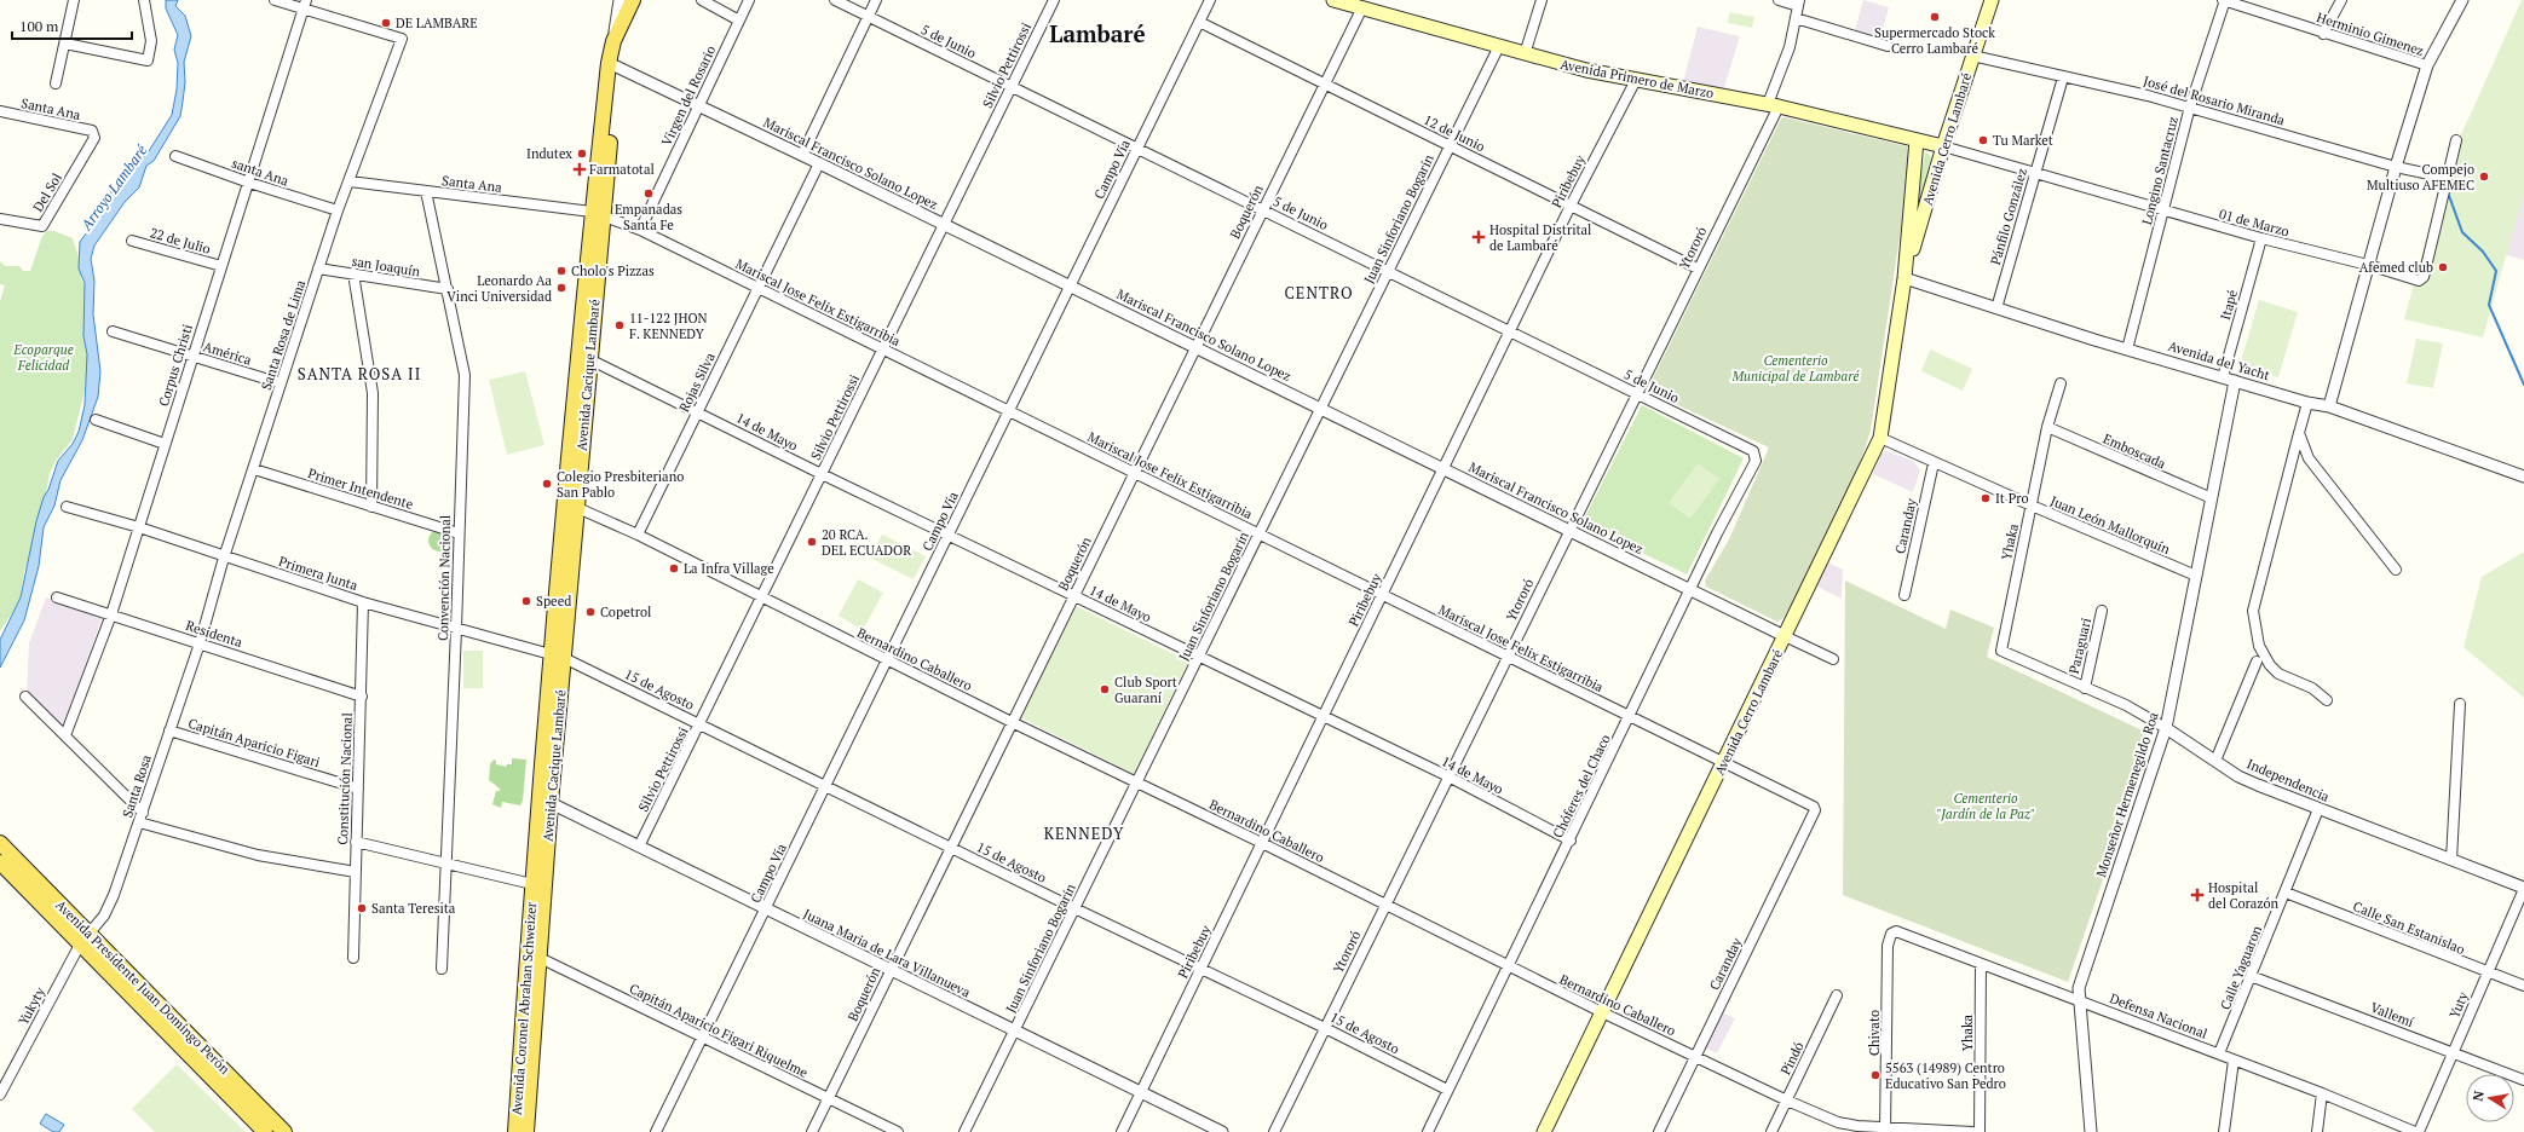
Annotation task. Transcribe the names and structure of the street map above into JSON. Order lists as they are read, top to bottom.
{
  "streets": {
    "main road": [
      "Avenida Primero de Marzo",
      "Avenida Cerro Lambaré",
      "Avenida Cacique Lambaré",
      "Avenida Presidente Juan Domingo Perón",
      "Avenida Coronel Abrahan Schweizer"
    ],
    "street": [
      "Herminio Gimenez",
      "5 de Junio",
      "Silvio Pettirossi",
      "Virgen del Rosario",
      "José del Rosario Miranda",
      "Santa Ana",
      "12 de Junio",
      "Mariscal Francisco Solano Lopez",
      "Campo Vía",
      "Longino Santacruz",
      "santa Ana",
      "Piribebuy",
      "Del Sol",
      "Boquerón",
      "Pánfilo González",
      "Juan Sinforiano Bogarín",
      "01 de Marzo",
      "22 de Julio",
      "Ytororó",
      "san Joaquín",
      "Mariscal Jose Felix Estigarribia",
      "Itapé",
      "Santa Rosa de Lima",
      "América",
      "Avenida del Yacht",
      "Corpus Christi",
      "Rojas Silva",
      "14 de Mayo",
      "Emboscada",
      "Primer Intendente",
      "Juan León Mallorquín",
      "Caranday",
      "Yhaka",
      "Primera Junta",
      "Convención Nacional",
      "Residenta",
      "Paraguari",
      "Bernardino Caballero",
      "15 de Agosto",
      "Capitán Aparicio Figari",
      "Constitución Nacional",
      "Independencia",
      "Santa Rosa",
      "Chóferes del Chaco",
      "Monseñor Hermenegildo Roa",
      "Calle San Estanislao",
      "Juana Maria de Lara Villanueva",
      "Calle Yaguaron",
      "Yuty",
      "Yukyty",
      "Vallemí",
      "Defensa Nacional",
      "Capitán Aparicio Figari Riquelme",
      "Chivato",
      "Pindó"
    ]
  },
  "crossings": [
    ["Herminio Gimenez", "Longino Santacruz"],
    ["5 de Junio", "Silvio Pettirossi"],
    ["5 de Junio", "Campo Vía"],
    ["5 de Junio", "Piribebuy"],
    ["5 de Junio", "Boquerón"],
    ["5 de Junio", "Juan Sinforiano Bogarín"],
    ["5 de Junio", "Ytororó"],
    ["5 de Junio", "Chóferes del Chaco"],
    ["Silvio Pettirossi", "Mariscal Francisco Solano Lopez"],
    ["Silvio Pettirossi", "Mariscal Jose Felix Estigarribia"],
    ["Silvio Pettirossi", "14 de Mayo"],
    ["Silvio Pettirossi", "Bernardino Caballero"],
    ["Silvio Pettirossi", "15 de Agosto"],
    ["Silvio Pettirossi", "Juana Maria de Lara Villanueva"],
    ["Avenida Primero de Marzo", "Avenida Cerro Lambaré"],
    ["Avenida Primero de Marzo", "Piribebuy"],
    ["Avenida Primero de Marzo", "Boquerón"],
    ["Avenida Primero de Marzo", "Juan Sinforiano Bogarín"],
    ["Avenida Primero de Marzo", "01 de Marzo"],
    ["Avenida Primero de Marzo", "Ytororó"],
    ["Virgen del Rosario", "Mariscal Francisco Solano Lopez"],
    ["Virgen del Rosario", "Mariscal Jose Felix Estigarribia"],
    ["José del Rosario Miranda", "Avenida Cerro Lambaré"],
    ["José del Rosario Miranda", "Longino Santacruz"],
    ["José del Rosario Miranda", "Pánfilo González"],
    ["José del Rosario Miranda", "01 de Marzo"],
    ["Santa Ana", "Del Sol"],
    ["Santa Ana", "Mariscal Jose Felix Estigarribia"],
    ["Santa Ana", "Santa Rosa de Lima"],
    ["Santa Ana", "Avenida Cacique Lambaré"],
    ["Santa Ana", "Convención Nacional"],
    ["12 de Junio", "Campo Vía"],
    ["12 de Junio", "Piribebuy"],
    ["12 de Junio", "Boquerón"],
    ["12 de Junio", "Juan Sinforiano Bogarín"],
    ["12 de Junio", "Ytororó"],
    ["Avenida Cerro Lambaré", "Mariscal Francisco Solano Lopez"],
    ["Avenida Cerro Lambaré", "01 de Marzo"],
    ["Avenida Cerro Lambaré", "Mariscal Jose Felix Estigarribia"],
    ["Avenida Cerro Lambaré", "Avenida del Yacht"],
    ["Avenida Cerro Lambaré", "Juan León Mallorquín"],
    ["Avenida Cerro Lambaré", "Bernardino Caballero"],
    ["Mariscal Francisco Solano Lopez", "Campo Vía"],
    ["Mariscal Francisco Solano Lopez", "Piribebuy"],
    ["Mariscal Francisco Solano Lopez", "Boquerón"],
    ["Mariscal Francisco Solano Lopez", "Juan Sinforiano Bogarín"],
    ["Mariscal Francisco Solano Lopez", "Ytororó"],
    ["Mariscal Francisco Solano Lopez", "Avenida Cacique Lambaré"],
    ["Mariscal Francisco Solano Lopez", "Rojas Silva"],
    ["Mariscal Francisco Solano Lopez", "Chóferes del Chaco"],
    ["Campo Vía", "Mariscal Jose Felix Estigarribia"],
    ["Campo Vía", "14 de Mayo"],
    ["Campo Vía", "Bernardino Caballero"],
    ["Campo Vía", "15 de Agosto"],
    ["Campo Vía", "Juana Maria de Lara Villanueva"],
    ["Campo Vía", "Capitán Aparicio Figari Riquelme"],
    ["Longino Santacruz", "01 de Marzo"],
    ["Longino Santacruz", "Avenida del Yacht"],
    ["santa Ana", "Santa Rosa de Lima"],
    ["santa Ana", "Corpus Christi"],
    ["Piribebuy", "Mariscal Jose Felix Estigarribia"],
    ["Piribebuy", "14 de Mayo"],
    ["Piribebuy", "Bernardino Caballero"],
    ["Piribebuy", "15 de Agosto"],
    ["Piribebuy", "Juana Maria de Lara Villanueva"],
    ["Boquerón", "Mariscal Jose Felix Estigarribia"],
    ["Boquerón", "14 de Mayo"],
    ["Boquerón", "Bernardino Caballero"],
    ["Boquerón", "15 de Agosto"],
    ["Boquerón", "Juana Maria de Lara Villanueva"],
    ["Boquerón", "Capitán Aparicio Figari Riquelme"],
    ["Pánfilo González", "01 de Marzo"],
    ["Pánfilo González", "Avenida del Yacht"],
    ["Juan Sinforiano Bogarín", "Mariscal Jose Felix Estigarribia"],
    ["Juan Sinforiano Bogarín", "14 de Mayo"],
    ["Juan Sinforiano Bogarín", "Bernardino Caballero"],
    ["Juan Sinforiano Bogarín", "15 de Agosto"],
    ["Juan Sinforiano Bogarín", "Juana Maria de Lara Villanueva"],
    ["01 de Marzo", "Itapé"],
    ["22 de Julio", "Corpus Christi"],
    ["Ytororó", "Mariscal Jose Felix Estigarribia"],
    ["Ytororó", "14 de Mayo"],
    ["Ytororó", "Bernardino Caballero"],
    ["Ytororó", "15 de Agosto"],
    ["san Joaquín", "Santa Rosa de Lima"],
    ["san Joaquín", "Convención Nacional"],
    ["Mariscal Jose Felix Estigarribia", "Avenida Cacique Lambaré"],
    ["Mariscal Jose Felix Estigarribia", "Rojas Silva"],
    ["Mariscal Jose Felix Estigarribia", "Caranday"],
    ["Mariscal Jose Felix Estigarribia", "Chóferes del Chaco"],
    ["Itapé", "Avenida del Yacht"],
    ["Santa Rosa de Lima", "América"],
    ["Santa Rosa de Lima", "Corpus Christi"],
    ["Santa Rosa de Lima", "Primer Intendente"],
    ["Santa Rosa de Lima", "Primera Junta"],
    ["Santa Rosa de Lima", "Residenta"],
    ["Santa Rosa de Lima", "Santa Rosa"],
    ["América", "Corpus Christi"],
    ["Avenida del Yacht", "Monseñor Hermenegildo Roa"],
    ["Corpus Christi", "Primera Junta"],
    ["Corpus Christi", "Residenta"],
    ["Avenida Cacique Lambaré", "14 de Mayo"],
    ["Avenida Cacique Lambaré", "Primera Junta"],
    ["Avenida Cacique Lambaré", "Bernardino Caballero"],
    ["Avenida Cacique Lambaré", "15 de Agosto"],
    ["Avenida Cacique Lambaré", "Juana Maria de Lara Villanueva"],
    ["Avenida Cacique Lambaré", "Avenida Coronel Abrahan Schweizer"],
    ["Avenida Cacique Lambaré", "Capitán Aparicio Figari Riquelme"],
    ["Rojas Silva", "14 de Mayo"],
    ["Rojas Silva", "Bernardino Caballero"],
    ["14 de Mayo", "Chóferes del Chaco"],
    ["Emboscada", "Yhaka"],
    ["Emboscada", "Monseñor Hermenegildo Roa"],
    ["Primer Intendente", "Convención Nacional"],
    ["Juan León Mallorquín", "Caranday"],
    ["Juan León Mallorquín", "Yhaka"],
    ["Juan León Mallorquín", "Monseñor Hermenegildo Roa"],
    ["Caranday", "Bernardino Caballero"],
    ["Yhaka", "Independencia"],
    ["Yhaka", "Defensa Nacional"],
    ["Primera Junta", "Convención Nacional"],
    ["Primera Junta", "15 de Agosto"],
    ["Primera Junta", "Constitución Nacional"],
    ["Residenta", "Constitución Nacional"],
    ["Residenta", "Santa Rosa"],
    ["Paraguari", "Independencia"],
    ["Bernardino Caballero", "Chóferes del Chaco"],
    ["Bernardino Caballero", "Chivato"],
    ["Bernardino Caballero", "Pindó"],
    ["15 de Agosto", "Chóferes del Chaco"],
    ["Capitán Aparicio Figari", "Constitución Nacional"],
    ["Capitán Aparicio Figari", "Santa Rosa"],
    ["Independencia", "Monseñor Hermenegildo Roa"],
    ["Independencia", "Calle Yaguaron"],
    ["Independencia", "Yuty"],
    ["Santa Rosa", "Avenida Presidente Juan Domingo Perón"],
    ["Santa Rosa", "Yukyty"],
    ["Monseñor Hermenegildo Roa", "Defensa Nacional"],
    ["Calle San Estanislao", "Calle Yaguaron"],
    ["Calle San Estanislao", "Yuty"],
    ["Calle Yaguaron", "Vallemí"],
    ["Calle Yaguaron", "Defensa Nacional"],
    ["Avenida Presidente Juan Domingo Perón", "Yukyty"],
    ["Yuty", "Vallemí"],
    ["Avenida Coronel Abrahan Schweizer", "Capitán Aparicio Figari Riquelme"],
    ["Defensa Nacional", "Chivato"]
  ],
  "districts": [
    "Lambaré",
    "CENTRO",
    "SANTA ROSA II",
    "KENNEDY"
  ],
  "water": ["Arroyo Lambaré"],
  "parks": ["Ecoparque Felicidad", "Cementerio Municipal de Lambaré", "Cementerio \"Jardín de la Paz\""],
  "places": {
    "other": [
      "Supermercado Stock Cerro Lambaré",
      "DE LAMBARE",
      "Tu Market",
      "Indutex",
      "Compejo Multiuso AFEMEC",
      "Empanadas Santa Fe",
      "Afemed club",
      "Cholo's Pizzas",
      "Leonardo Aa Vinci Universidad",
      "11-122 JHON F. KENNEDY",
      "Colegio Presbiteriano San Pablo",
      "It Pro",
      "20 RCA. DEL ECUADOR",
      "La Infra Village",
      "Speed",
      "Copetrol",
      "Club Sport Guaraní",
      "Santa Teresita",
      "5563 (14989) Centro Educativo San Pedro"
    ],
    "health": ["Farmatotal", "Hospital Distrital de Lambaré", "Hospital del Corazón"]
  },
  "scale_bar": "100 m",
  "north": "left"
}
